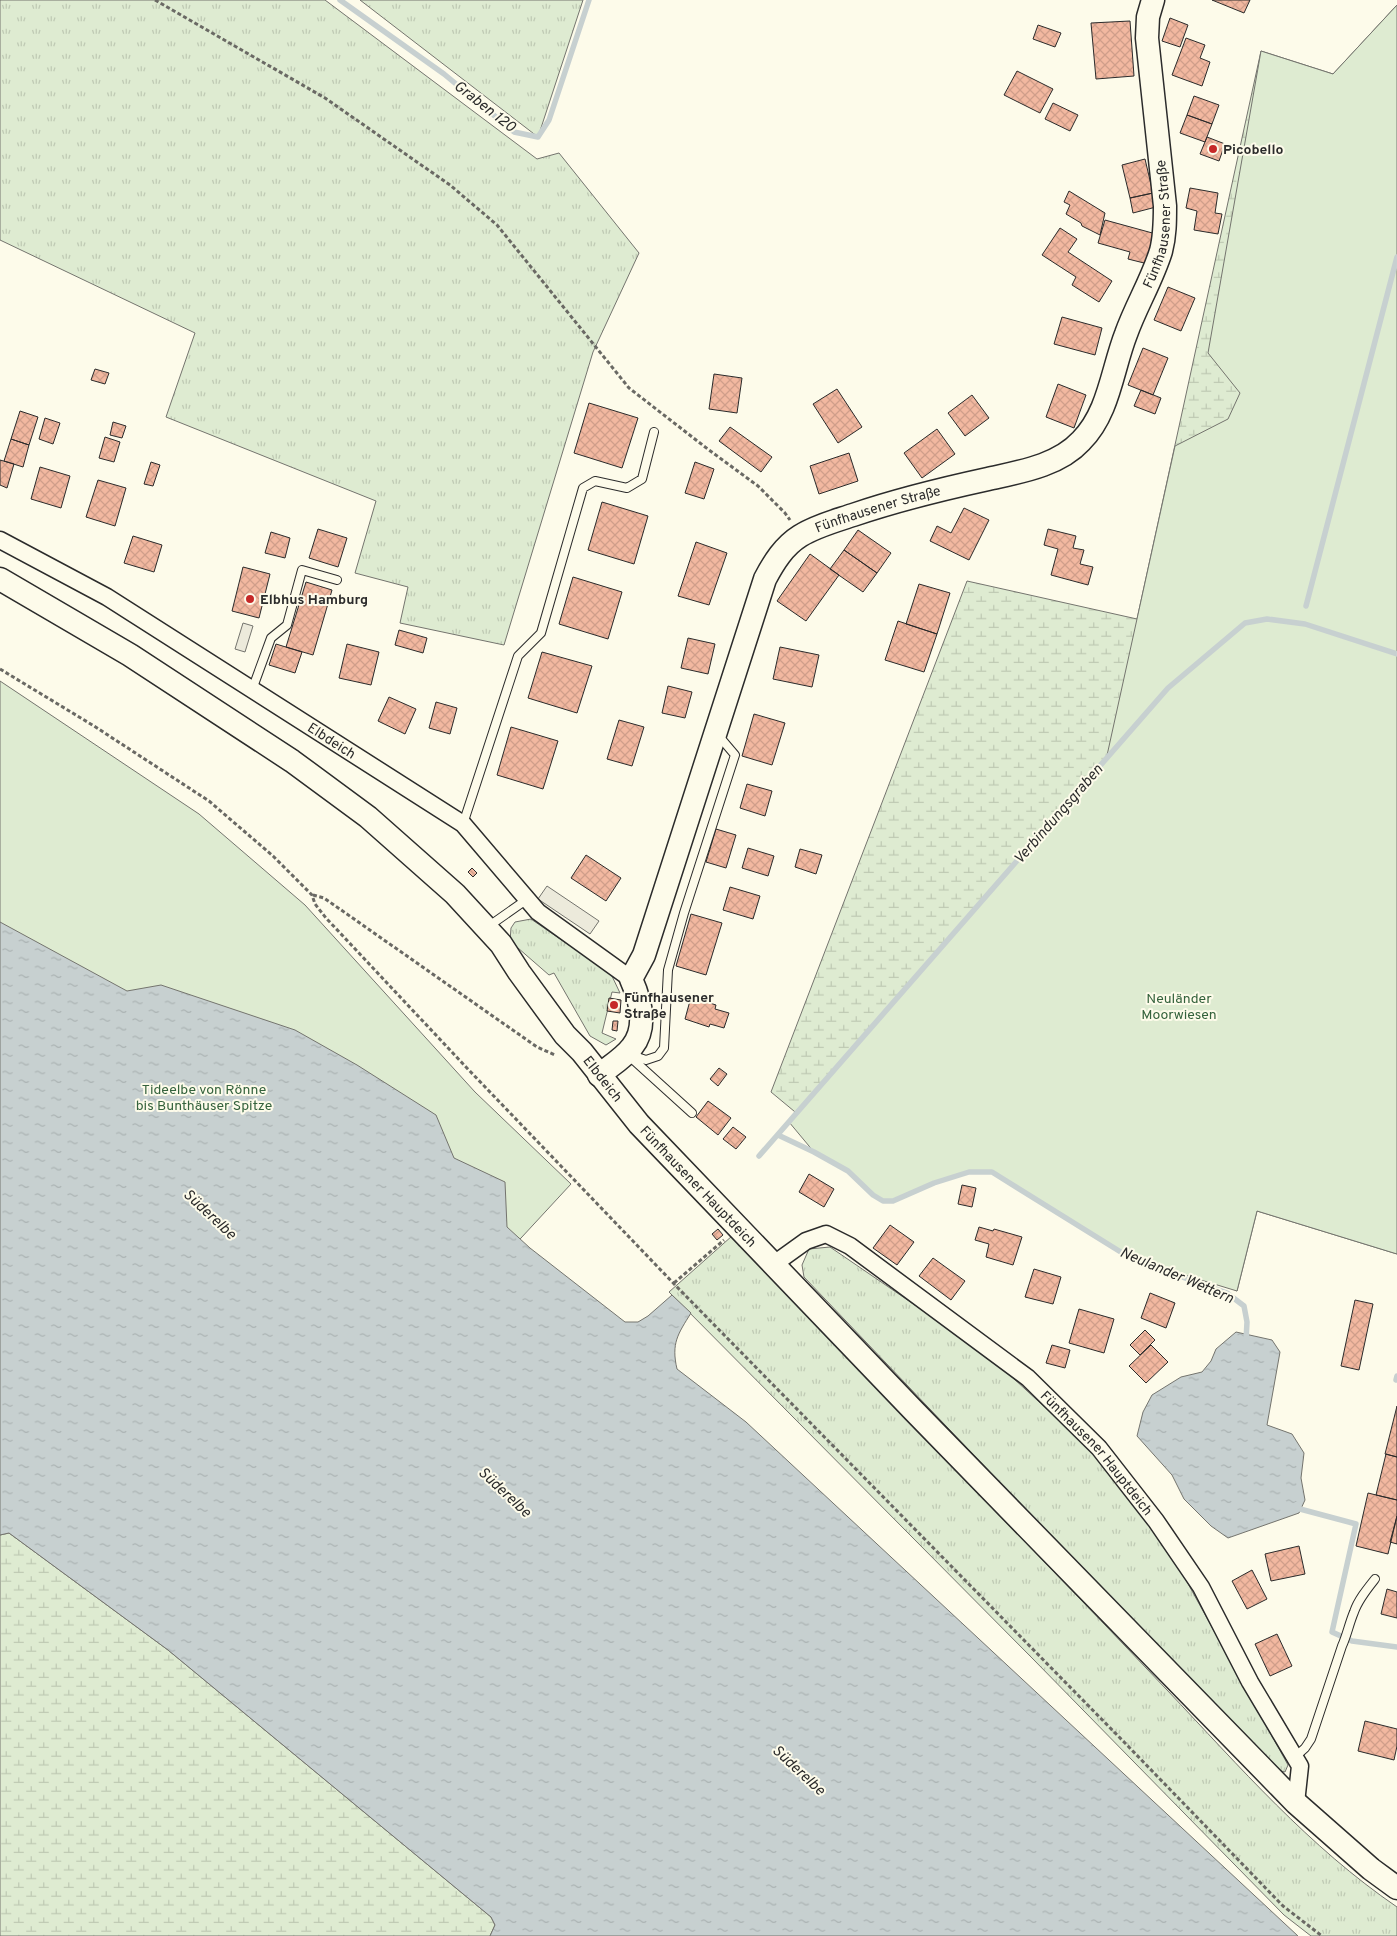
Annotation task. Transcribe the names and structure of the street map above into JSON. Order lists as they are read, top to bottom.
{
  "streets": {
    "street": ["Fünfhausener Straße", "Elbdeich", "Fünfhausener Hauptdeich"]
  },
  "crossings": [
    ["Fünfhausener Straße", "Elbdeich"],
    ["Elbdeich", "Fünfhausener Hauptdeich"]
  ],
  "water": [
    "Graben 120",
    "Verbindungsgraben",
    "Süderelbe",
    "Neulander Wettern"
  ],
  "parks": ["Neuländer Moorwiesen", "Tideelbe von Rönne bis Bunthäuser Spitze"],
  "places": ["Picobello", "Elbhus Hamburg", "Fünfhausener Straße"]
}
